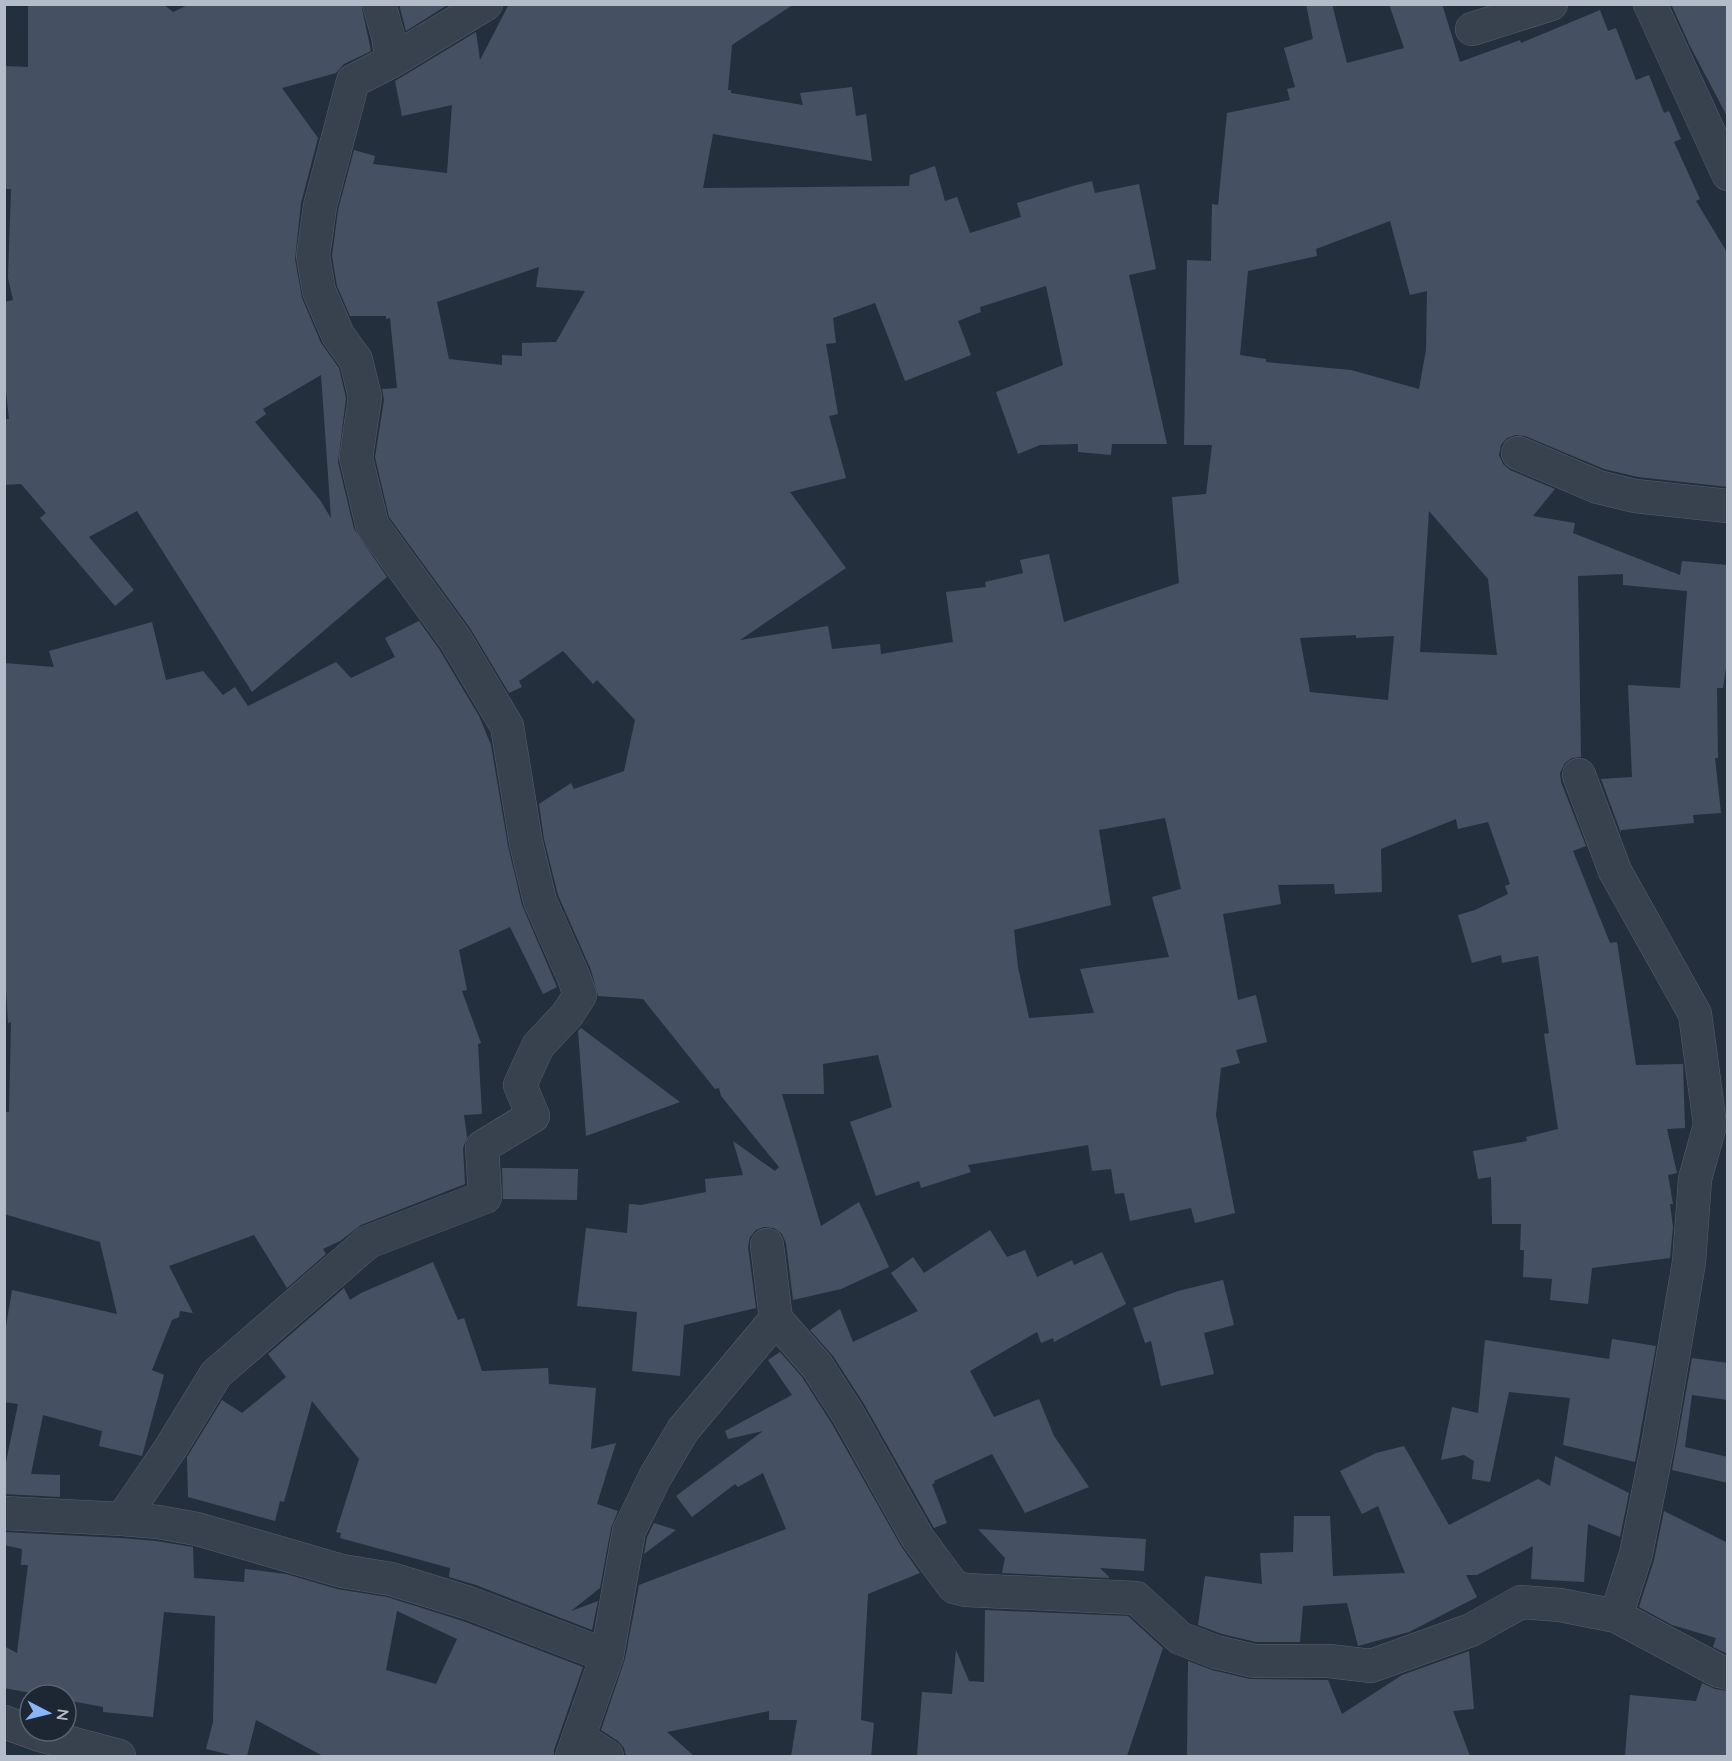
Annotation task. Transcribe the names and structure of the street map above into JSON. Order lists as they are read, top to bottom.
{
  "north": "right"
}
